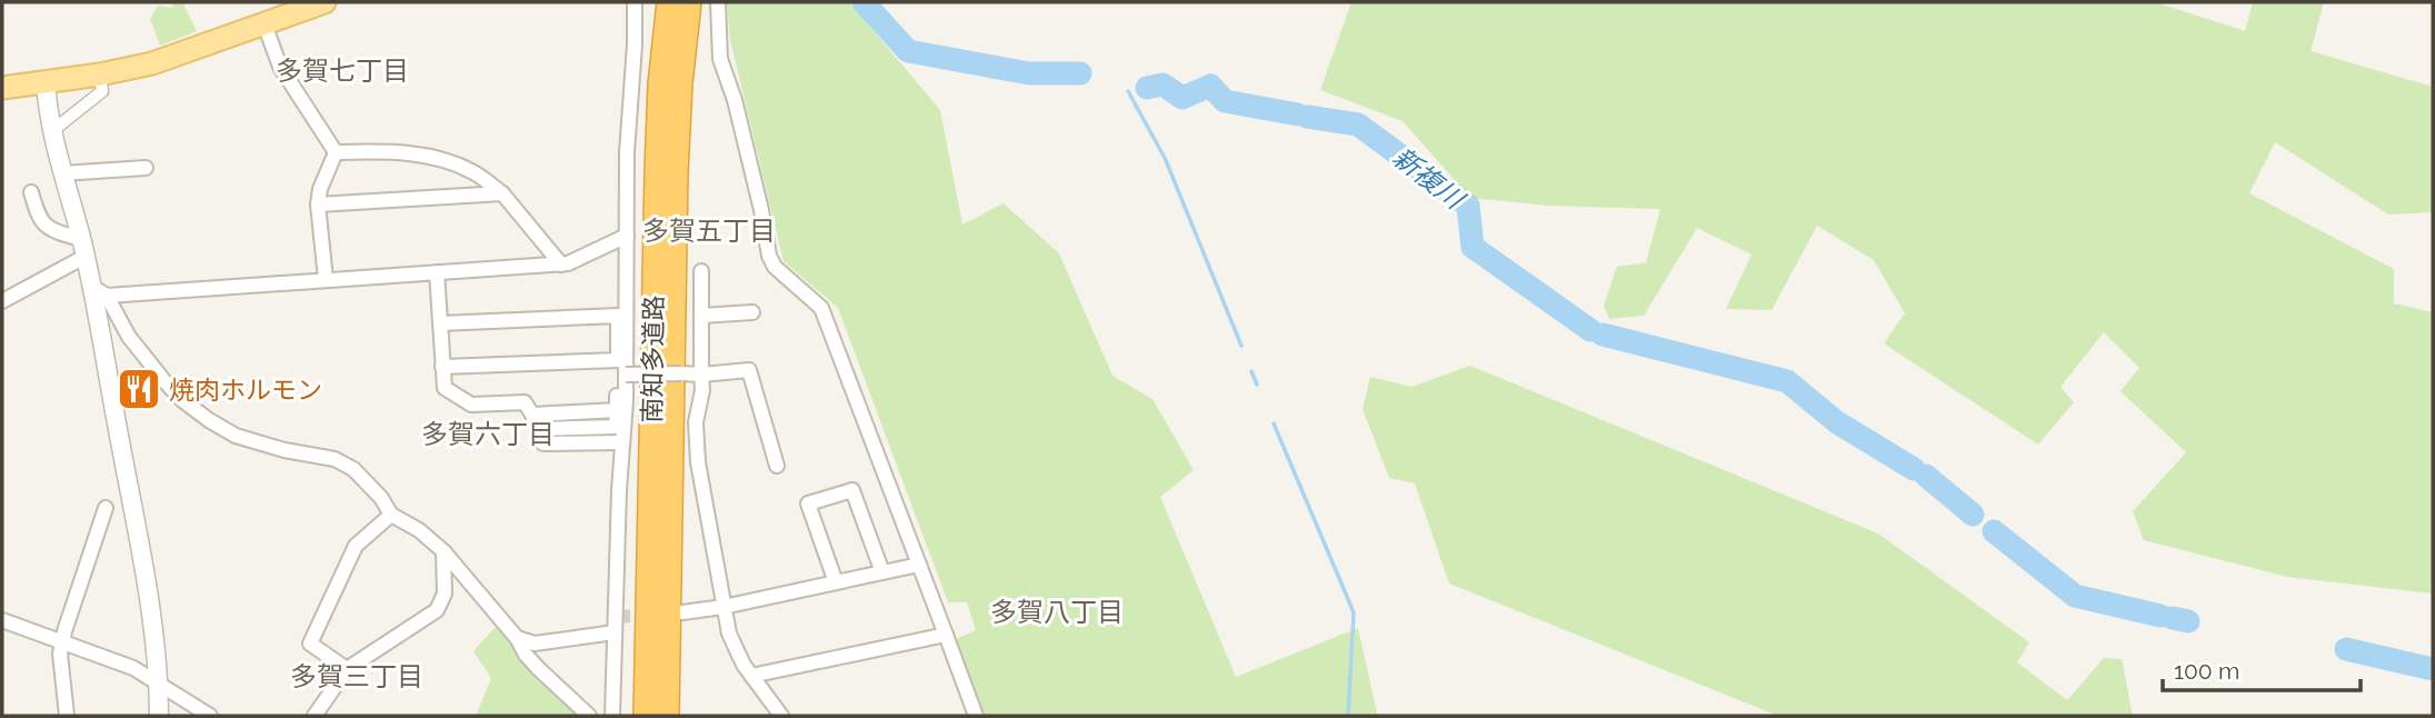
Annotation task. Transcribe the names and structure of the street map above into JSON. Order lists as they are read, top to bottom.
{
  "streets": {
    "highway": ["南知多道路"]
  },
  "districts": [
    "多賀七丁目",
    "多賀五丁目",
    "多賀六丁目",
    "多賀八丁目",
    "多賀三丁目"
  ],
  "water": ["新複川"],
  "places": {
    "restaurant": ["焼肉ホルモン"]
  },
  "scale_bar": "100 m"
}
